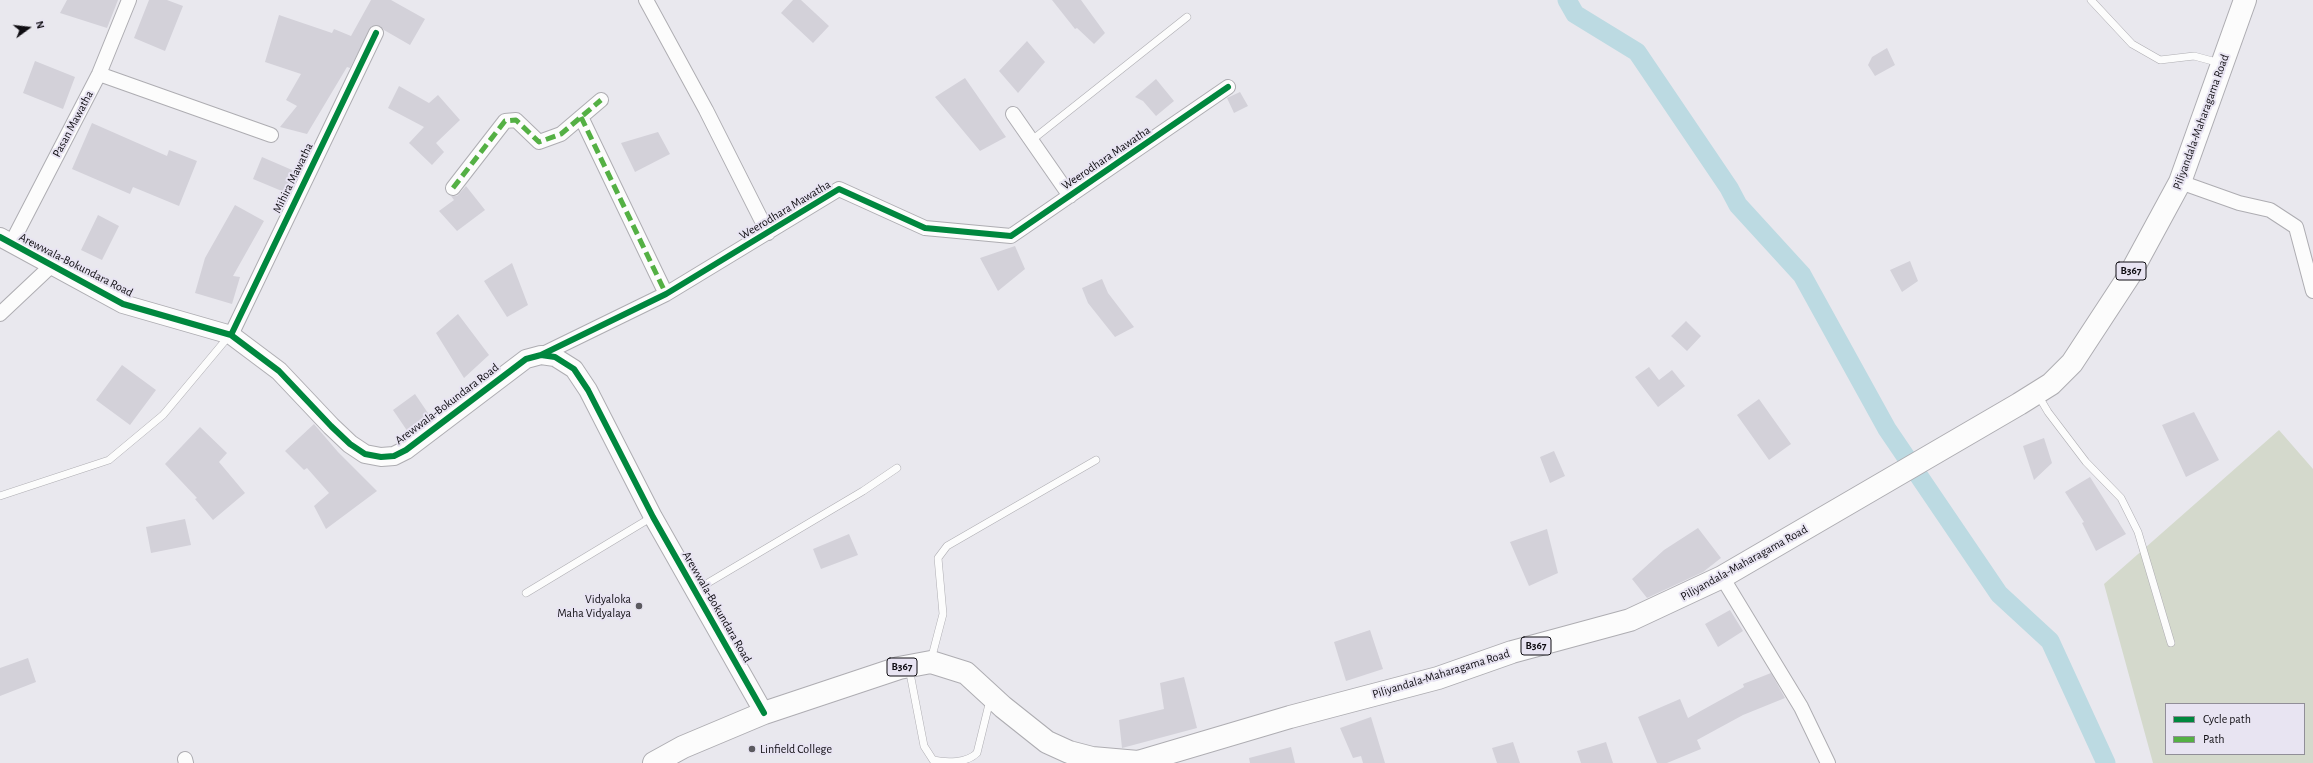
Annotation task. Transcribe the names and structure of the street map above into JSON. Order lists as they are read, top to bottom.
{
  "streets": {
    "main road": ["Piliyandala-Maharagama Road", "B367"],
    "street": [
      "Pasan Mawatha",
      "Weerodhara Mawatha",
      "Mihira Mawatha",
      "Arewwala-Bokundara Road"
    ]
  },
  "crossings": [
    ["Piliyandala-Maharagama Road", "Arewwala-Bokundara Road"],
    ["Pasan Mawatha", "Arewwala-Bokundara Road"],
    ["Weerodhara Mawatha", "Arewwala-Bokundara Road"],
    ["Mihira Mawatha", "Arewwala-Bokundara Road"]
  ],
  "places": ["Vidyaloka Maha Vidyalaya", "Linfield College"],
  "legend": ["Cycle path", "Path"],
  "north": "right"
}
